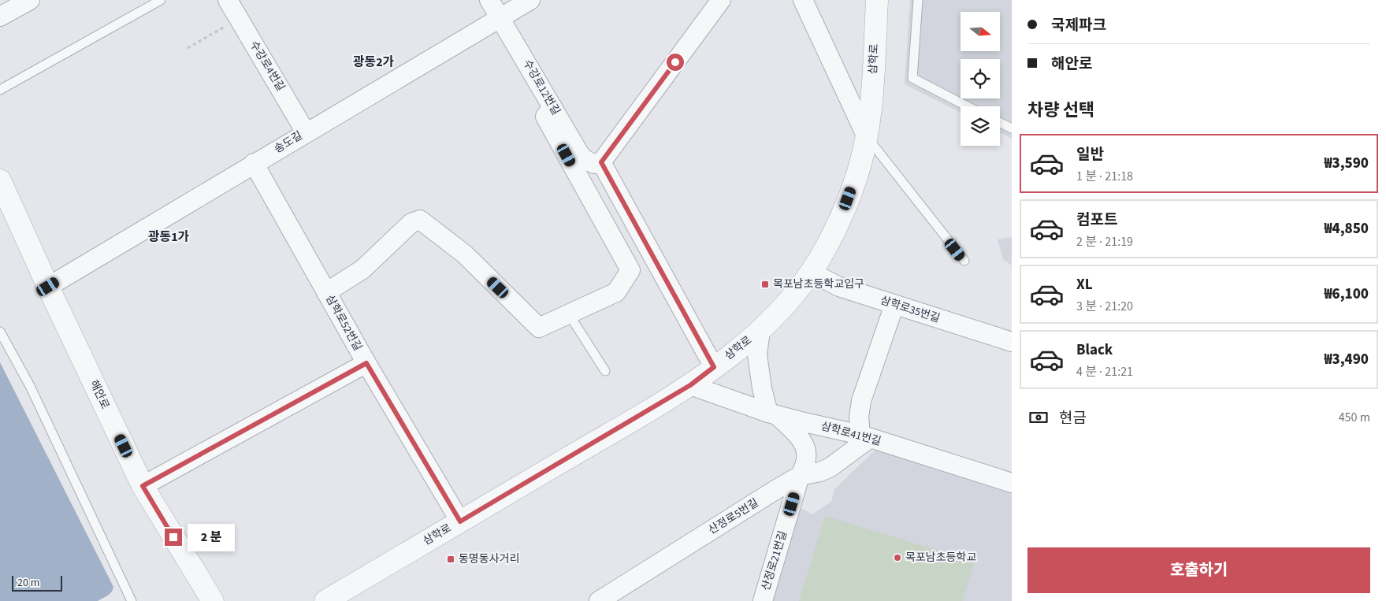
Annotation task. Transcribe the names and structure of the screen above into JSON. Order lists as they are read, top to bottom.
{
  "streets": {
    "street": [
      "삼학로",
      "수강로4번길",
      "수강로12번길",
      "송도길",
      "삼학로35번길",
      "삼학로52번길",
      "해안로",
      "삼학로41번길",
      "산정로5번길",
      "산정로21번길"
    ]
  },
  "crossings": [
    ["삼학로", "삼학로35번길"],
    ["삼학로", "삼학로52번길"],
    ["삼학로", "삼학로41번길"],
    ["수강로4번길", "송도길"],
    ["수강로12번길", "송도길"],
    ["송도길", "삼학로52번길"],
    ["송도길", "해안로"],
    ["삼학로41번길", "산정로5번길"],
    ["삼학로41번길", "산정로21번길"],
    ["산정로5번길", "산정로21번길"]
  ],
  "districts": ["광동2가", "광동1가"],
  "places": {
    "transit": ["목포남초등학교입구", "동명동사거리"],
    "other": ["목포남초등학교"]
  },
  "scale_bar": "20 m",
  "north": "right",
  "page": {
    "banner": ["국제파크", "해안로"],
    "heading": "차량 선택",
    "list": [
      {
        "name": "일반",
        "note": "1 분 · 21:18",
        "value": "₩3,590"
      },
      {
        "name": "컴포트",
        "note": "2 분 · 21:19",
        "value": "₩4,850"
      },
      {
        "name": "XL",
        "note": "3 분 · 21:20",
        "value": "₩6,100"
      },
      {
        "name": "Black",
        "note": "4 분 · 21:21",
        "value": "₩3,490"
      }
    ],
    "pay": ["현금", "450 m"],
    "bubble": "2 분",
    "buttons": "호출하기",
    "scale": "20 m"
  }
}
